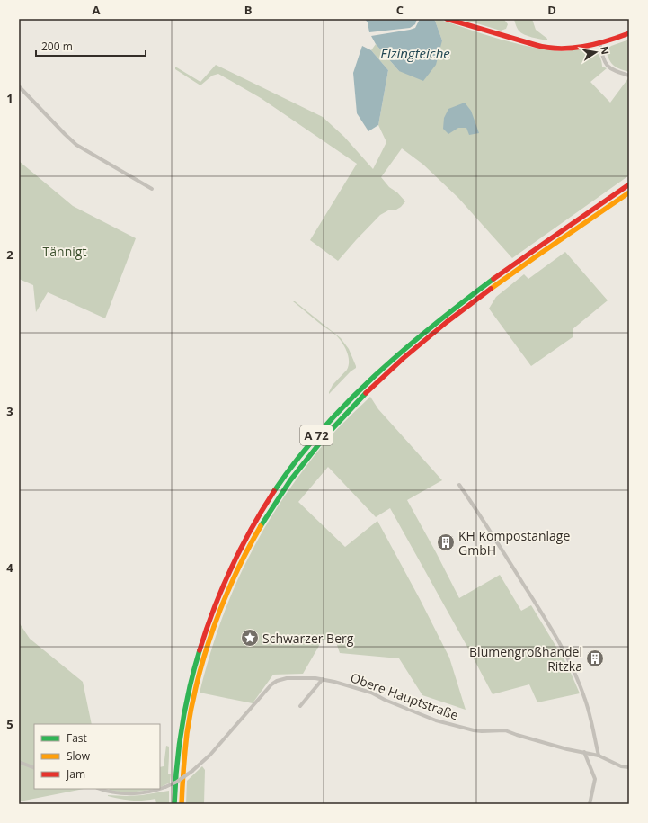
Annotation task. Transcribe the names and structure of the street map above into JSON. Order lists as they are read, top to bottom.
{
  "streets": {
    "main road": ["A 72"],
    "street": ["Obere Hauptstraße"]
  },
  "water": ["Elzingteiche"],
  "parks": ["Tännigt"],
  "places": {
    "building": ["KH Kompostanlage GmbH", "Blumengroßhandel Ritzka"],
    "place": ["Schwarzer Berg"]
  },
  "legend": ["Fast", "Slow", "Jam"],
  "scale_bar": "200 m",
  "north": "right",
  "grid": {
    "columns": [
      "A",
      "B",
      "C",
      "D"
    ],
    "rows": [
      "1",
      "2",
      "3",
      "4",
      "5"
    ]
  }
}
